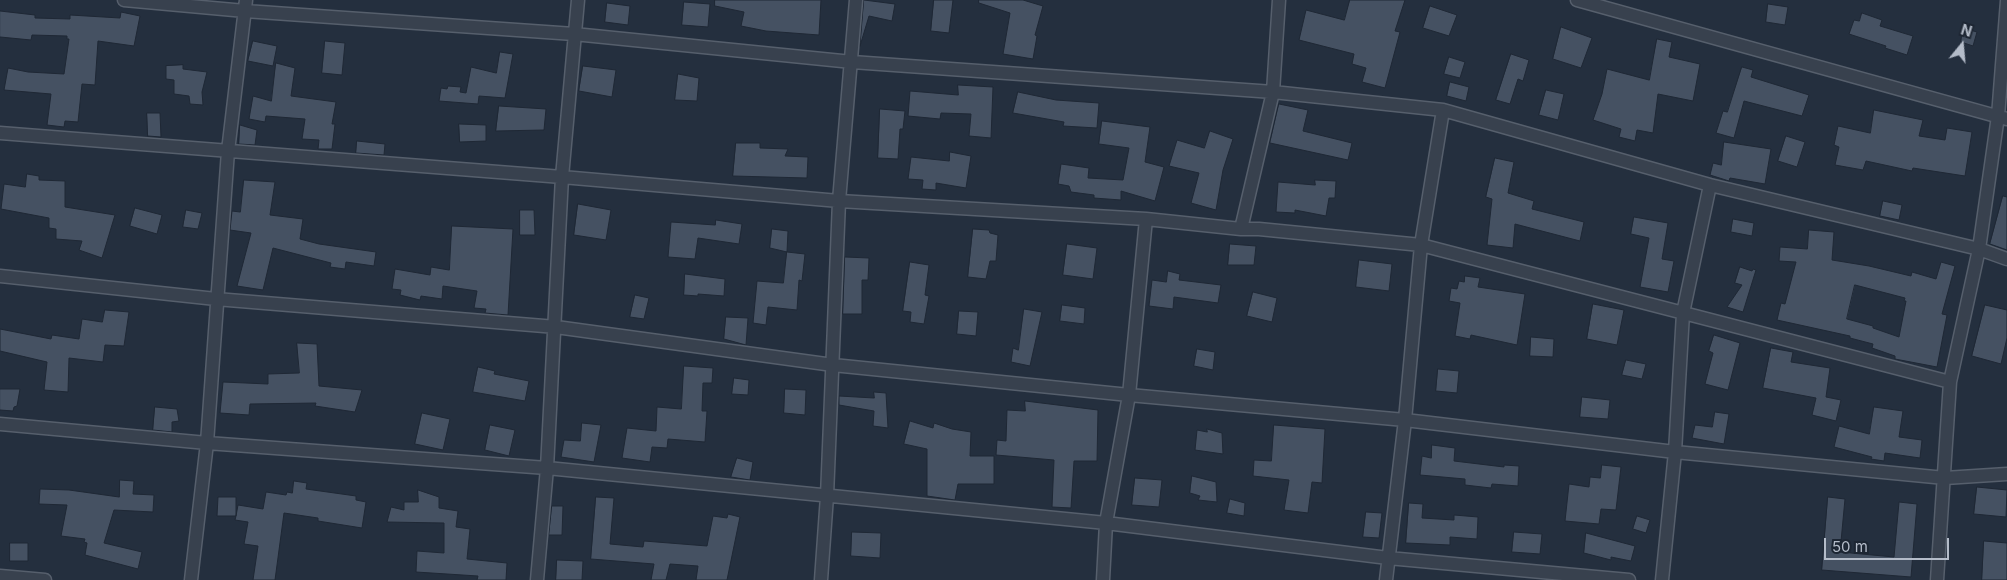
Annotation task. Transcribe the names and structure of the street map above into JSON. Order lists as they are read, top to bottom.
{
  "scale_bar": "50 m",
  "north": "top"
}
